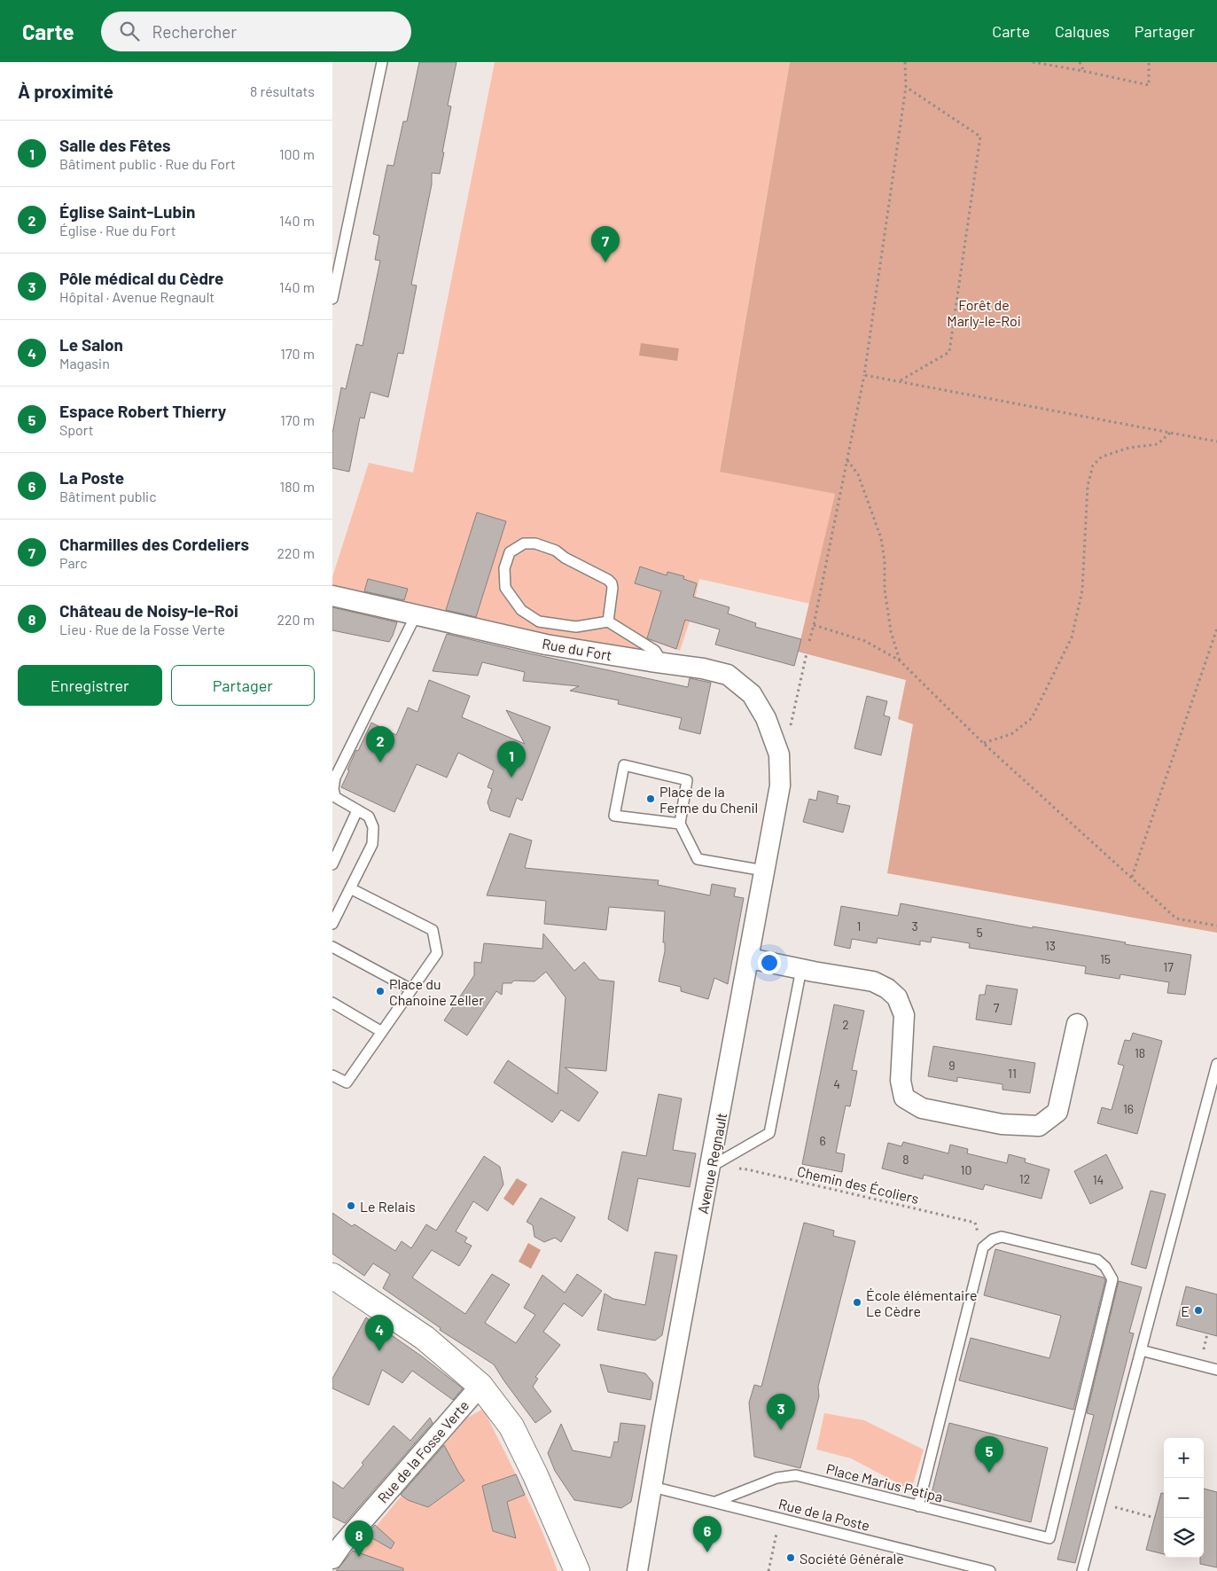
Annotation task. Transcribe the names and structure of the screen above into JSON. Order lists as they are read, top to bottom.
{
  "streets": {
    "street": ["Rue du Fort", "Avenue Regnault", "Rue de la Fosse Verte"],
    "lane": ["Place Marius Petipa", "Rue de la Poste"],
    "path": ["Chemin des Écoliers"]
  },
  "crossings": [
    ["Rue du Fort", "Avenue Regnault"],
    ["Avenue Regnault", "Chemin des Écoliers"],
    ["Avenue Regnault", "Rue de la Poste"],
    ["Chemin des Écoliers", "Place Marius Petipa"],
    ["Place Marius Petipa", "Rue de la Poste"]
  ],
  "parks": ["Forêt de Marly-le-Roi"],
  "places": [
    "Place de la Ferme du Chenil",
    "Place du Chanoine Zeller",
    "Le Relais",
    "École élémentaire Le Cèdre",
    "E",
    "Société Générale"
  ],
  "house_numbers": [
    "1",
    "3",
    "5",
    "13",
    "15",
    "17",
    "7",
    "2",
    "18",
    "9",
    "11",
    "4",
    "16",
    "6",
    "8",
    "10",
    "12",
    "14"
  ],
  "page": {
    "header": "Carte",
    "search": "Rechercher",
    "nav": ["Carte", "Calques", "Partager"],
    "heading": ["À proximité", "8 résultats"],
    "list": [
      {
        "mark": "1",
        "name": "Salle des Fêtes",
        "note": "Bâtiment public · Rue du Fort",
        "value": "100 m"
      },
      {
        "mark": "2",
        "name": "Église Saint-Lubin",
        "note": "Église · Rue du Fort",
        "value": "140 m"
      },
      {
        "mark": "3",
        "name": "Pôle médical du Cèdre",
        "note": "Hôpital · Avenue Regnault",
        "value": "140 m"
      },
      {
        "mark": "4",
        "name": "Le Salon",
        "note": "Magasin",
        "value": "170 m"
      },
      {
        "mark": "5",
        "name": "Espace Robert Thierry",
        "note": "Sport",
        "value": "170 m"
      },
      {
        "mark": "6",
        "name": "La Poste",
        "note": "Bâtiment public",
        "value": "180 m"
      },
      {
        "mark": "7",
        "name": "Charmilles des Cordeliers",
        "note": "Parc",
        "value": "220 m"
      },
      {
        "mark": "8",
        "name": "Château de Noisy-le-Roi",
        "note": "Lieu · Rue de la Fosse Verte",
        "value": "220 m"
      }
    ],
    "pins": [
      "7",
      "2",
      "1",
      "4",
      "3",
      "5",
      "6",
      "8"
    ],
    "buttons": ["Enregistrer", "Partager"],
    "map_buttons": ["+", "−"]
  }
}
